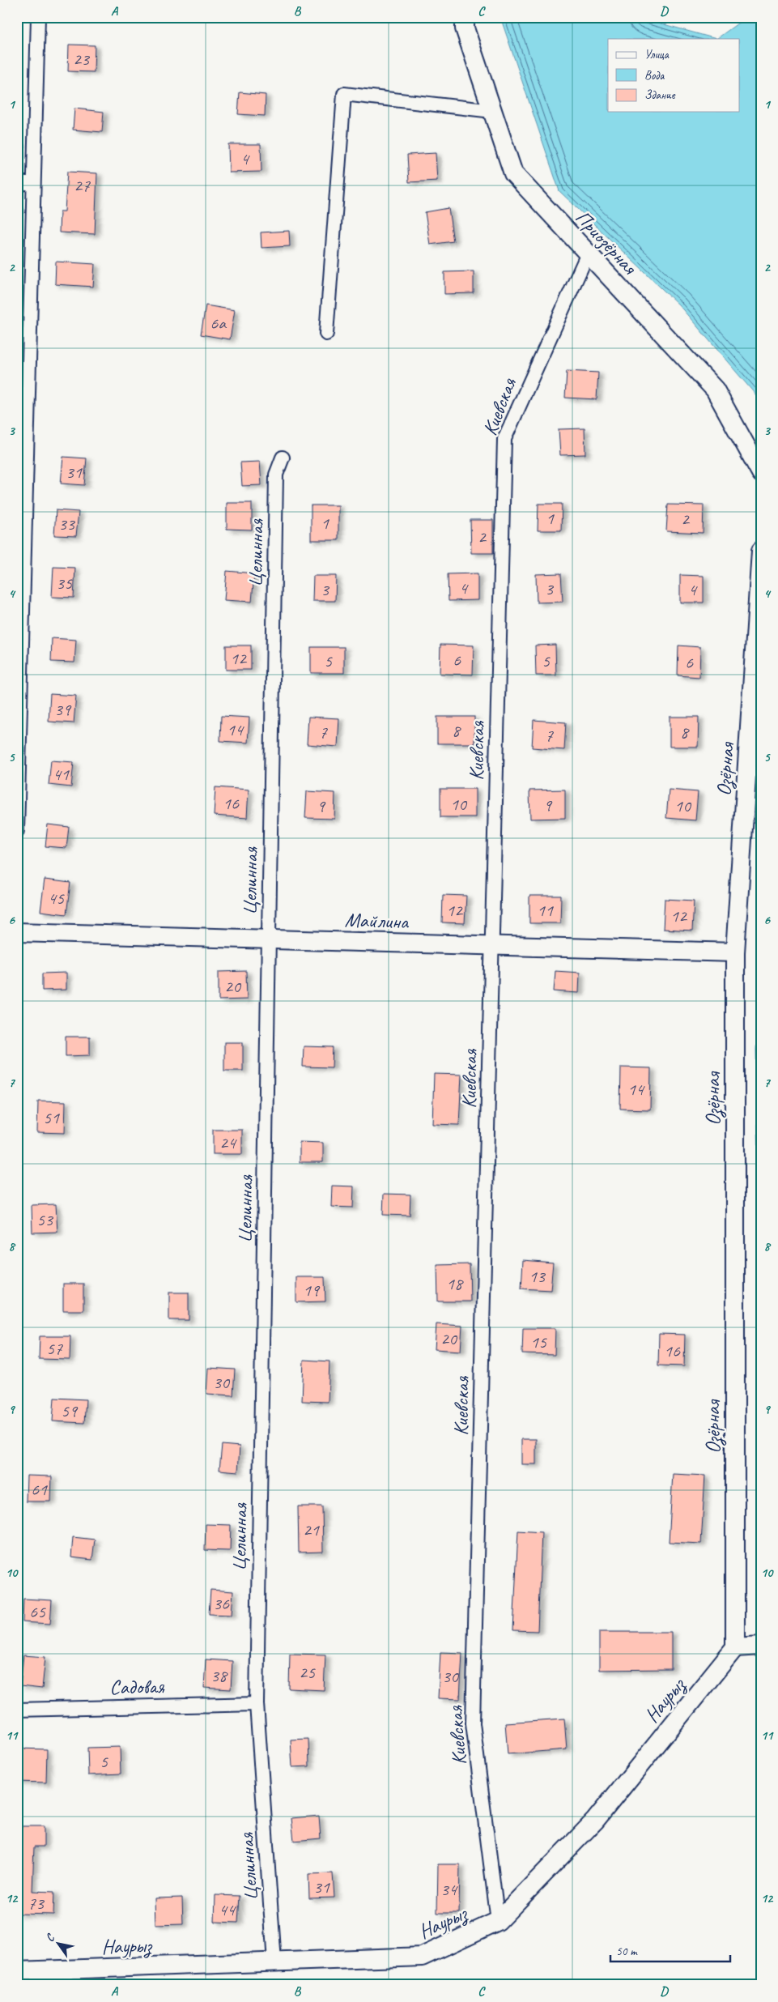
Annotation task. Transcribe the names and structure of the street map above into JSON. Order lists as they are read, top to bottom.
{
  "streets": {
    "street": [
      "Приозёрная",
      "Киевская",
      "Целинная",
      "Озёрная",
      "Майлина",
      "Садовая",
      "Наурыз"
    ]
  },
  "crossings": [
    ["Приозёрная", "Киевская"],
    ["Киевская", "Майлина"],
    ["Киевская", "Наурыз"],
    ["Целинная", "Майлина"],
    ["Целинная", "Садовая"],
    ["Целинная", "Наурыз"],
    ["Озёрная", "Майлина"],
    ["Озёрная", "Наурыз"]
  ],
  "house_numbers": [
    "23",
    "4",
    "27",
    "6а",
    "31",
    "1",
    "2",
    "1",
    "33",
    "2",
    "35",
    "4",
    "3",
    "3",
    "4",
    "12",
    "6",
    "5",
    "5",
    "6",
    "39",
    "14",
    "8",
    "7",
    "8",
    "7",
    "41",
    "16",
    "10",
    "9",
    "9",
    "10",
    "45",
    "12",
    "11",
    "12",
    "20",
    "14",
    "51",
    "24",
    "53",
    "13",
    "18",
    "19",
    "20",
    "15",
    "57",
    "16",
    "30",
    "59",
    "61",
    "21",
    "36",
    "65",
    "25",
    "38",
    "30",
    "5",
    "31",
    "34",
    "73",
    "44"
  ],
  "legend": ["Улица", "Вода", "Здание"],
  "scale_bar": "50 m",
  "north": "top left",
  "grid": {
    "columns": [
      "A",
      "B",
      "C",
      "D"
    ],
    "rows": [
      "1",
      "2",
      "3",
      "4",
      "5",
      "6",
      "7",
      "8",
      "9",
      "10",
      "11",
      "12"
    ]
  }
}
